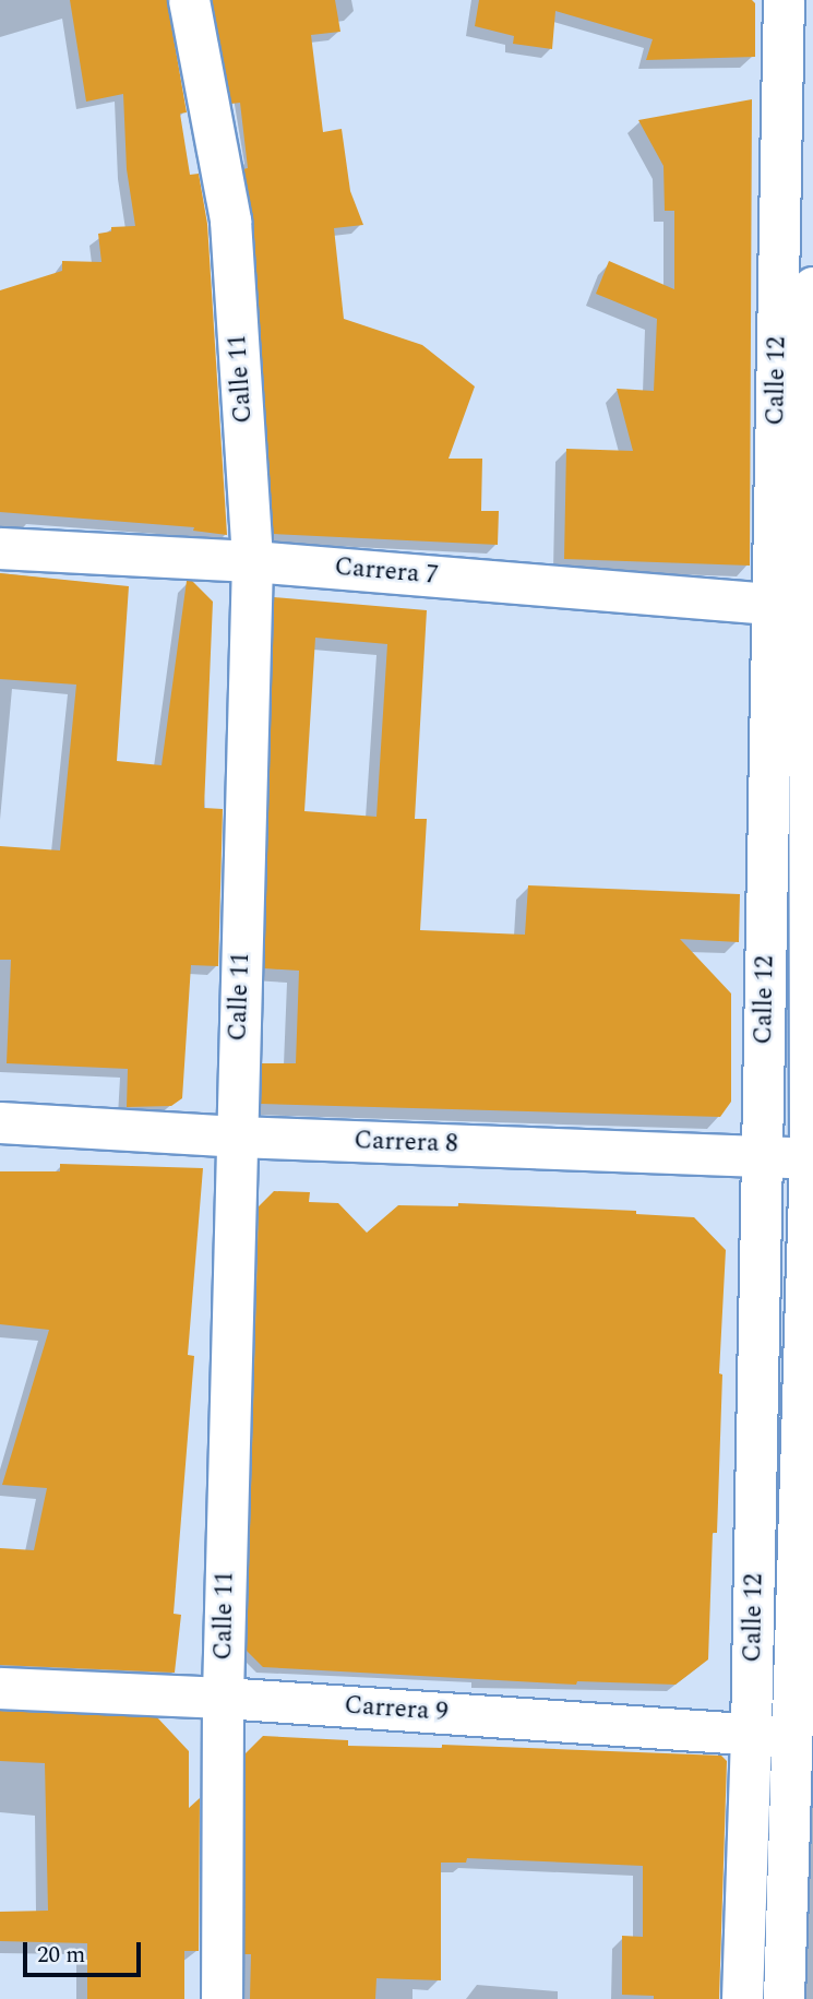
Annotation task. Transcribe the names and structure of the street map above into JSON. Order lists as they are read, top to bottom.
{
  "streets": {
    "street": [
      "Calle 11",
      "Calle 12",
      "Carrera 7",
      "Carrera 8",
      "Carrera 9"
    ]
  },
  "crossings": [
    ["Calle 11", "Carrera 7"],
    ["Calle 11", "Carrera 8"],
    ["Calle 11", "Carrera 9"],
    ["Calle 12", "Carrera 7"],
    ["Calle 12", "Carrera 8"],
    ["Calle 12", "Carrera 9"]
  ],
  "scale_bar": "20 m"
}
